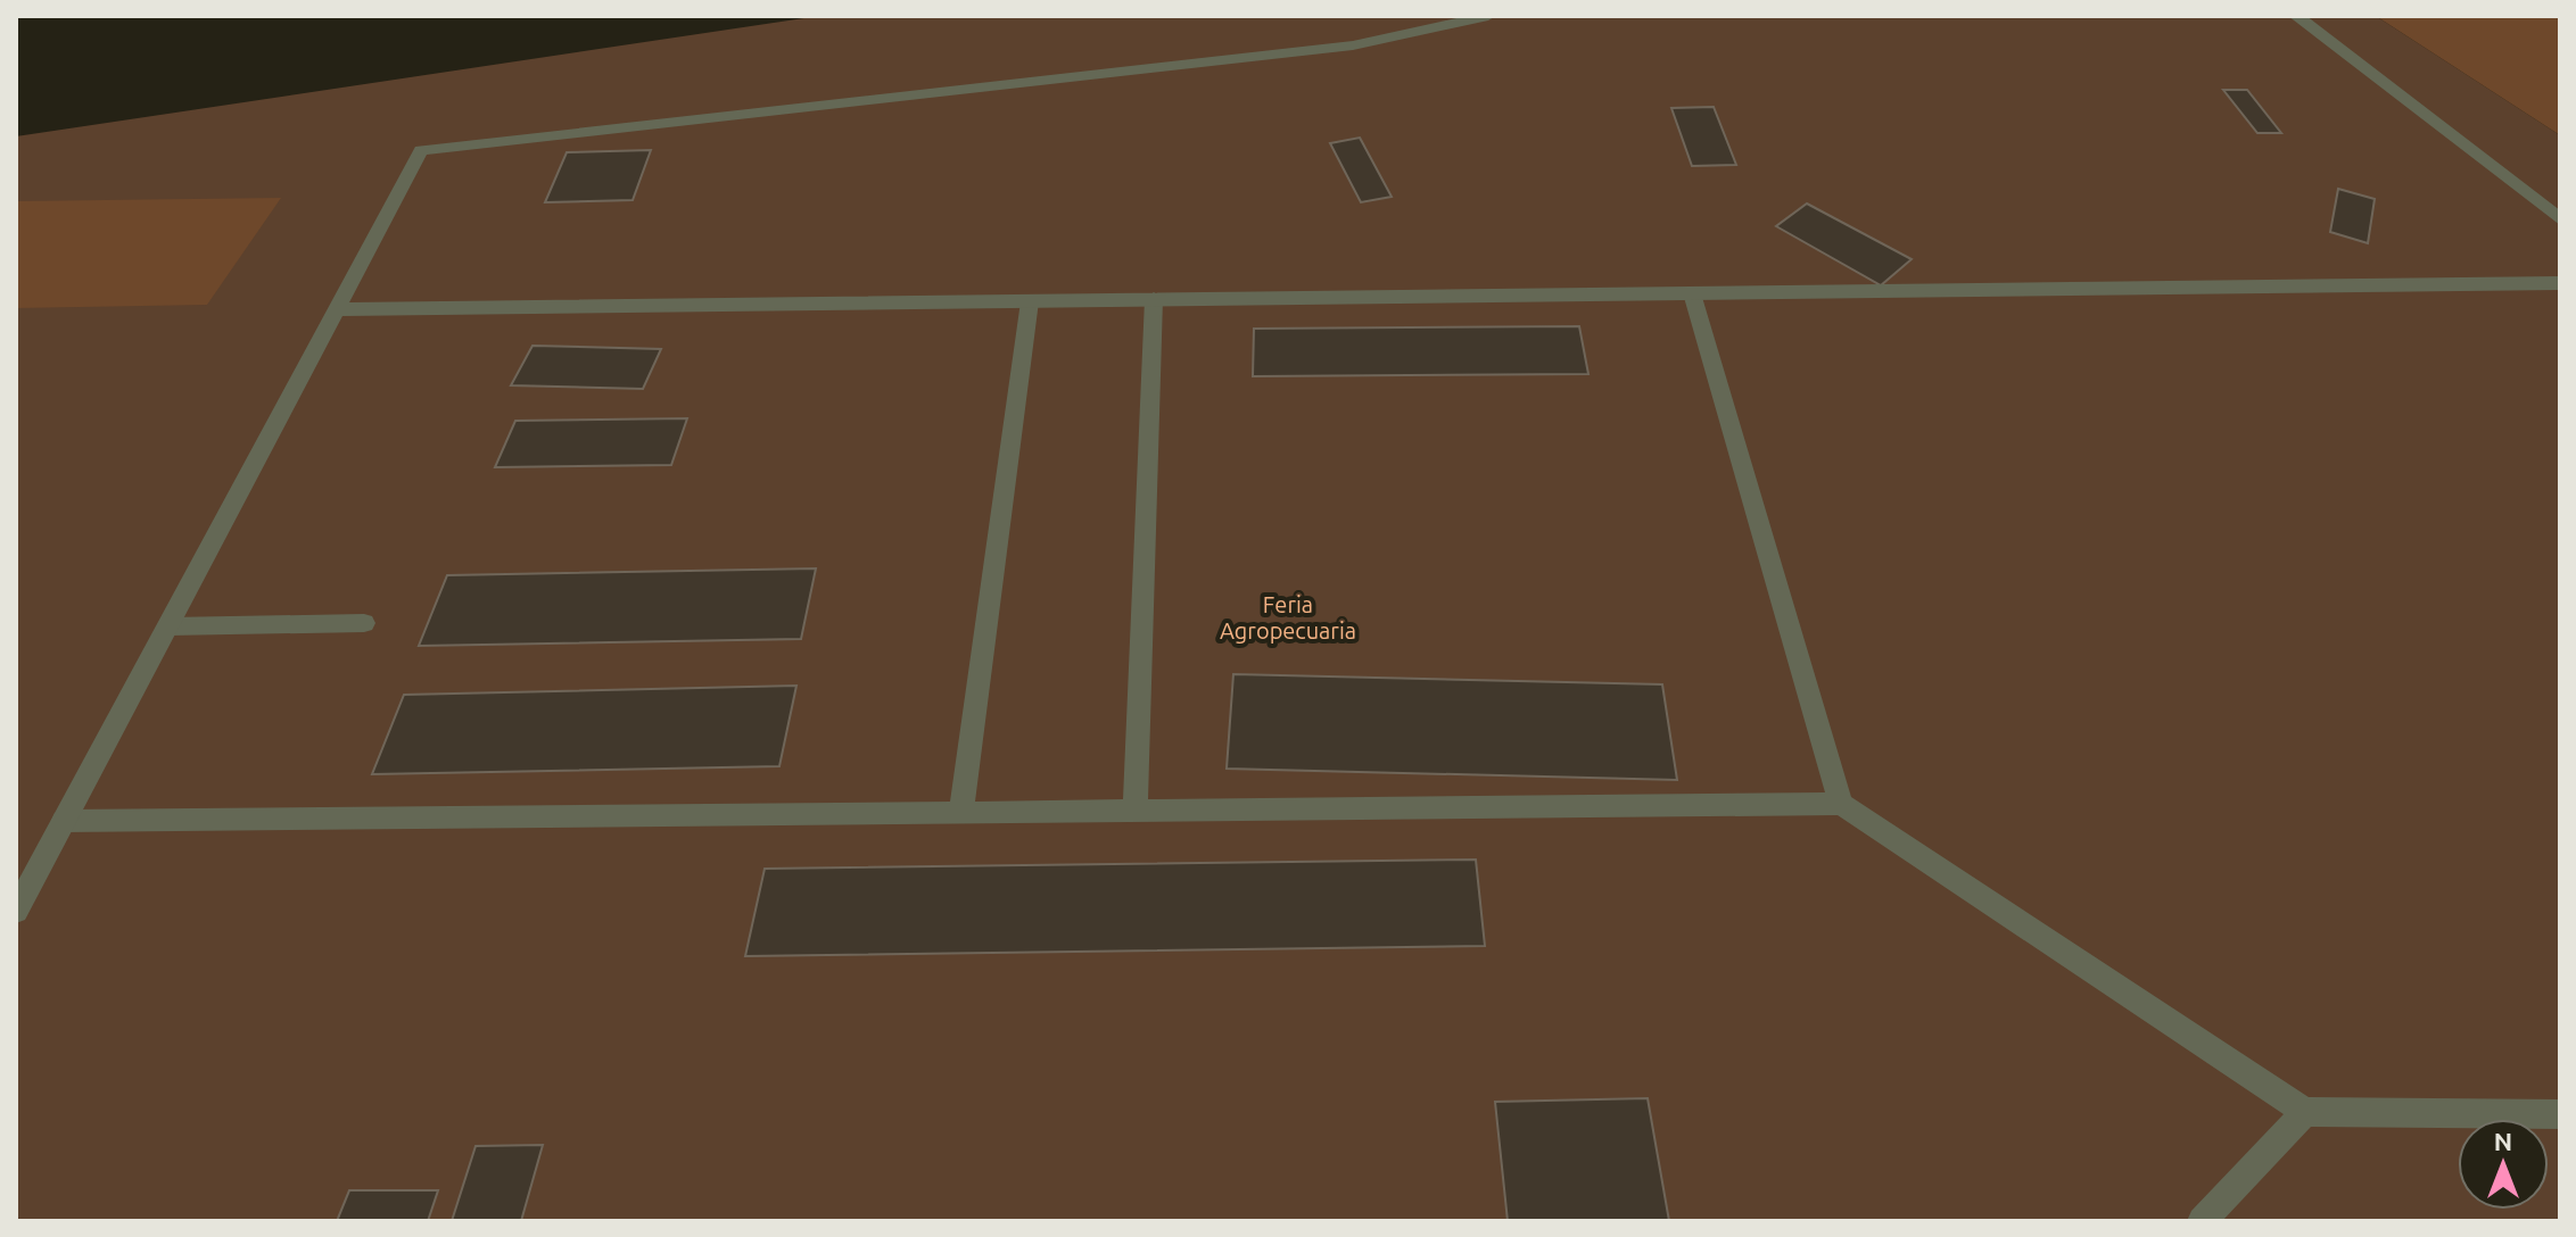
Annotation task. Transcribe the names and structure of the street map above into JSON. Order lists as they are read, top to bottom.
{
  "parks": ["Feria Agropecuaria"],
  "north": "top"
}
